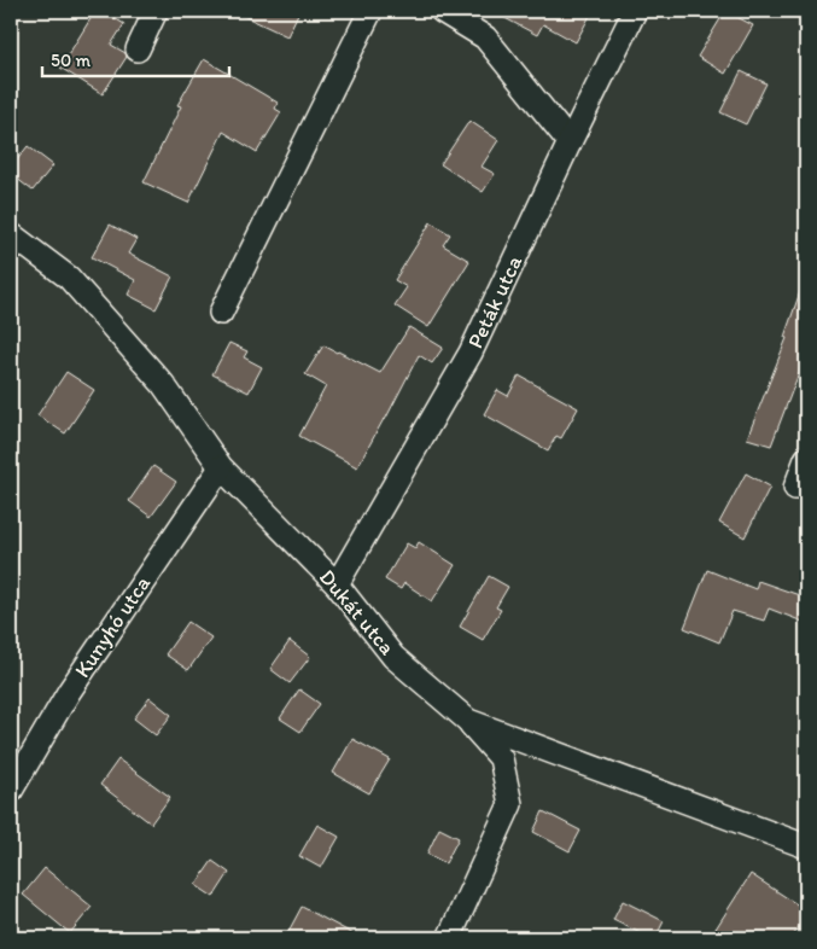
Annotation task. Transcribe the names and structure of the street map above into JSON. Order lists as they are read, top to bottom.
{
  "streets": {
    "street": ["Peták utca", "Dukát utca", "Kunyhó utca"]
  },
  "crossings": [
    ["Peták utca", "Dukát utca"],
    ["Dukát utca", "Kunyhó utca"]
  ],
  "scale_bar": "50 m"
}
